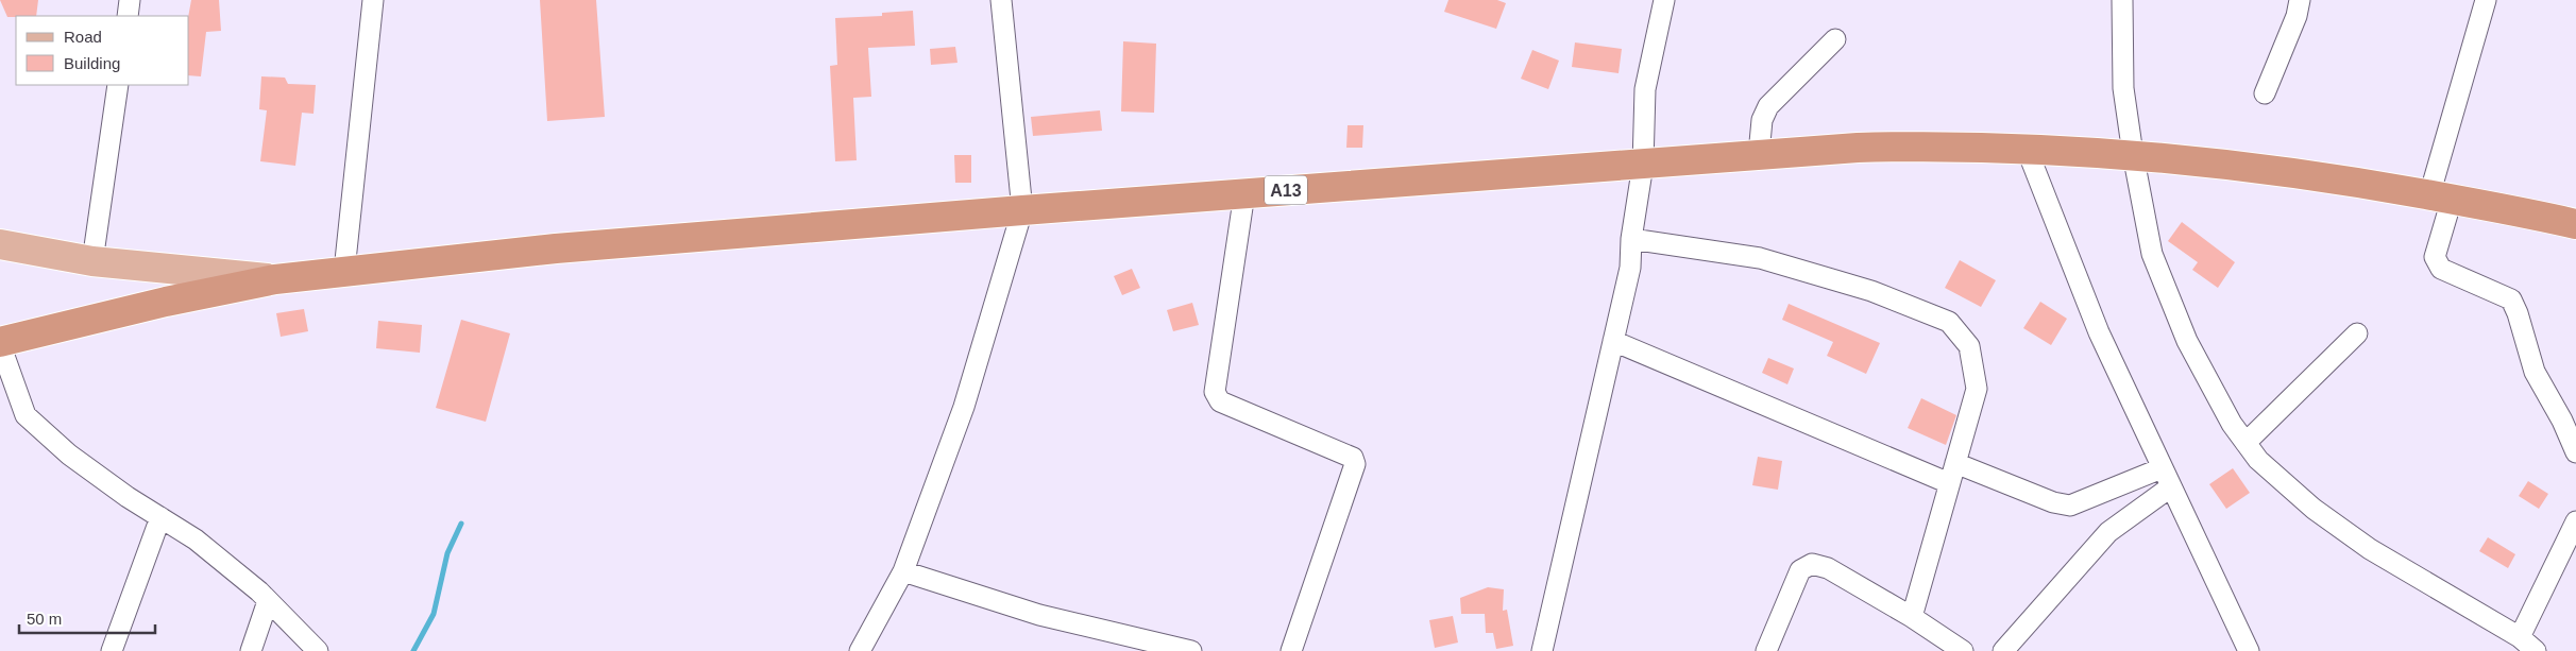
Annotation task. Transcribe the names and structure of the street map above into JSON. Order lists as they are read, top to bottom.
{
  "streets": {
    "highway": ["A13"]
  },
  "legend": ["Road", "Building"],
  "scale_bar": "50 m"
}
